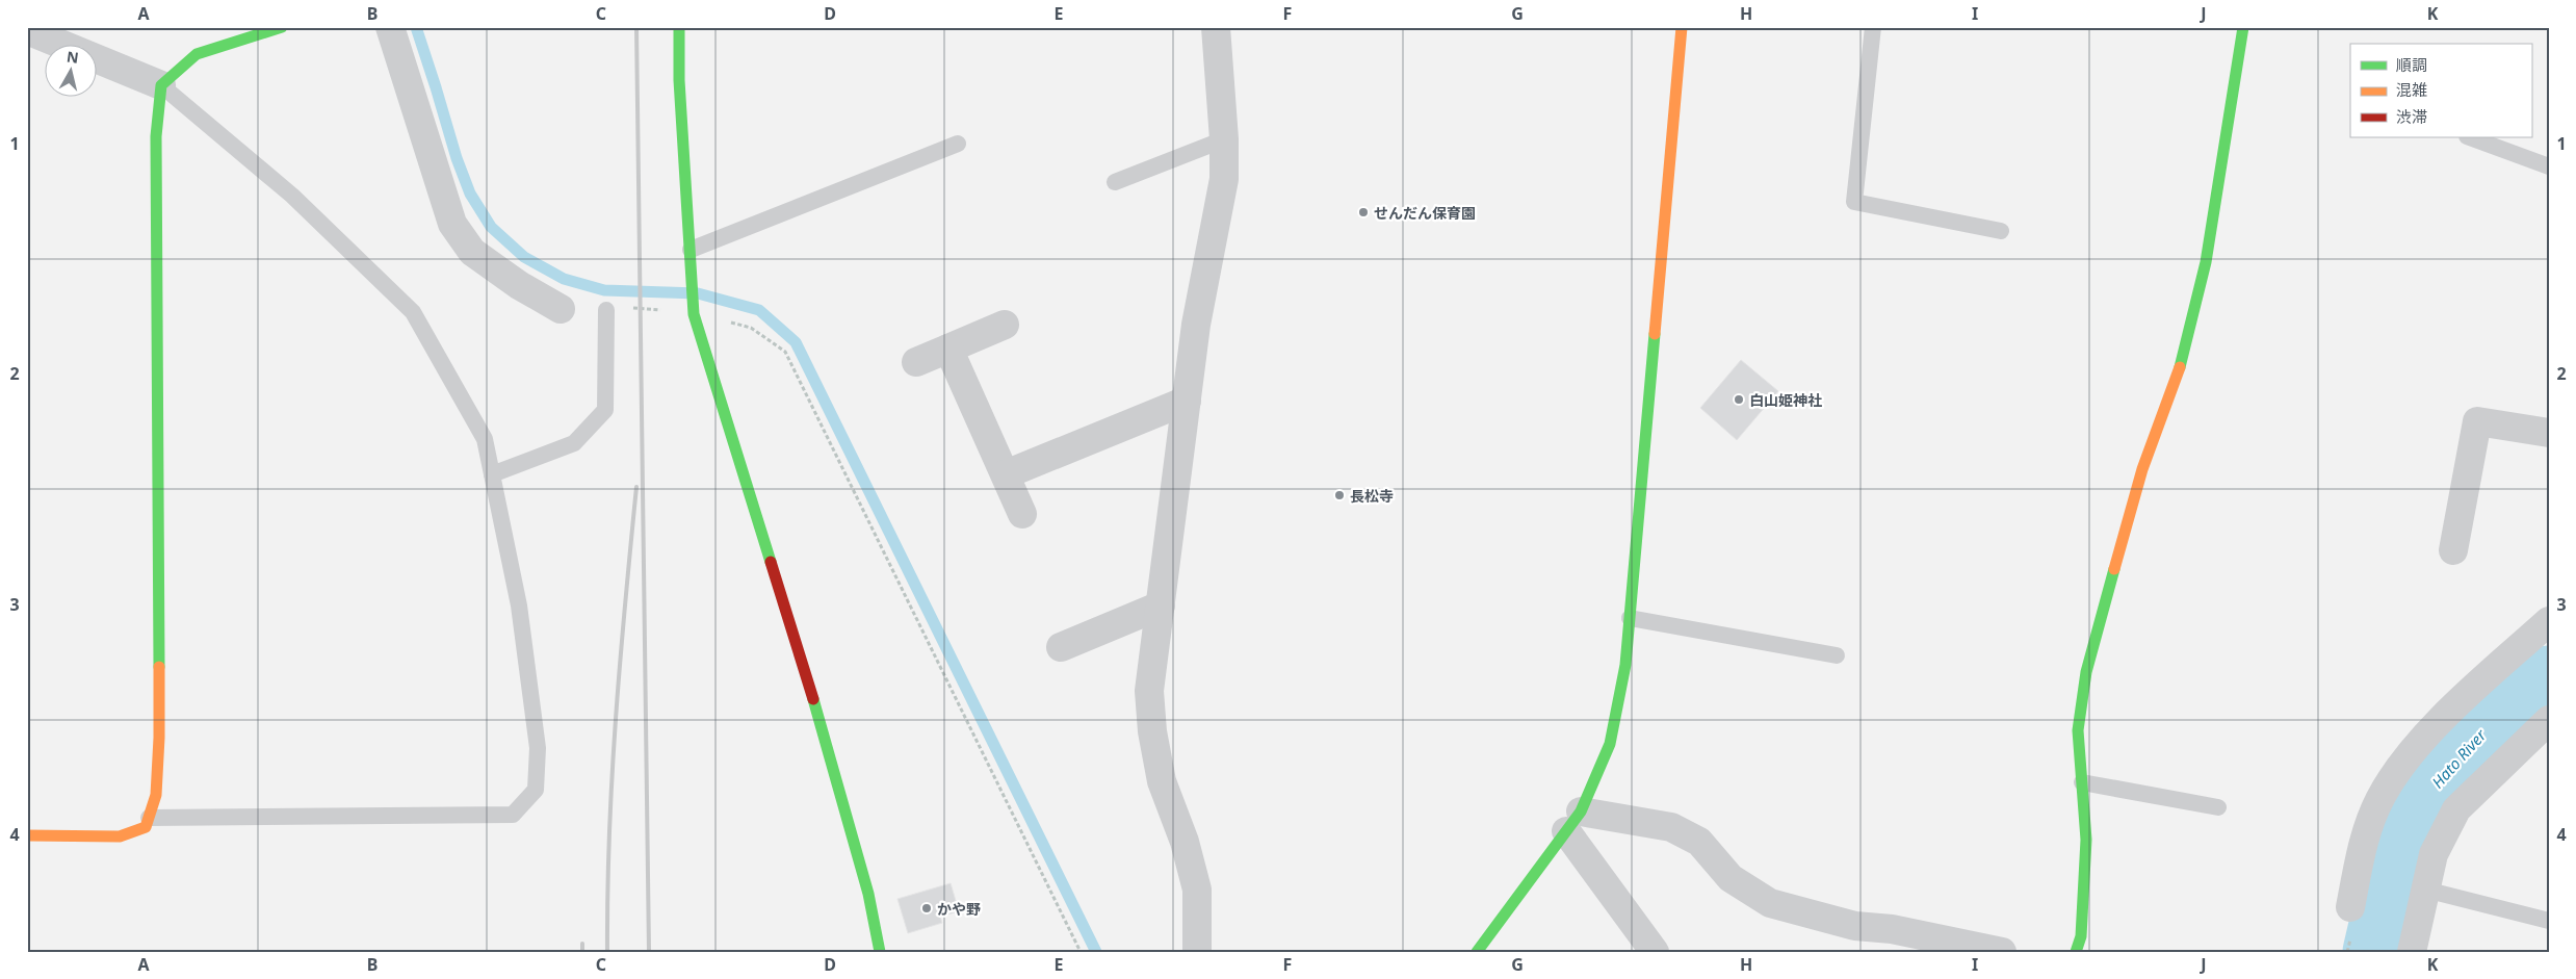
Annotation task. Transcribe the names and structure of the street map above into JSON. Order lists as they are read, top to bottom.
{
  "water": ["Hato River"],
  "places": [
    "せんだん保育園",
    "白山姫神社",
    "長松寺",
    "かや野"
  ],
  "legend": ["順調", "混雑", "渋滞"],
  "north": "top",
  "grid": {
    "columns": [
      "A",
      "B",
      "C",
      "D",
      "E",
      "F",
      "G",
      "H",
      "I",
      "J",
      "K"
    ],
    "rows": [
      "1",
      "2",
      "3",
      "4"
    ]
  }
}
